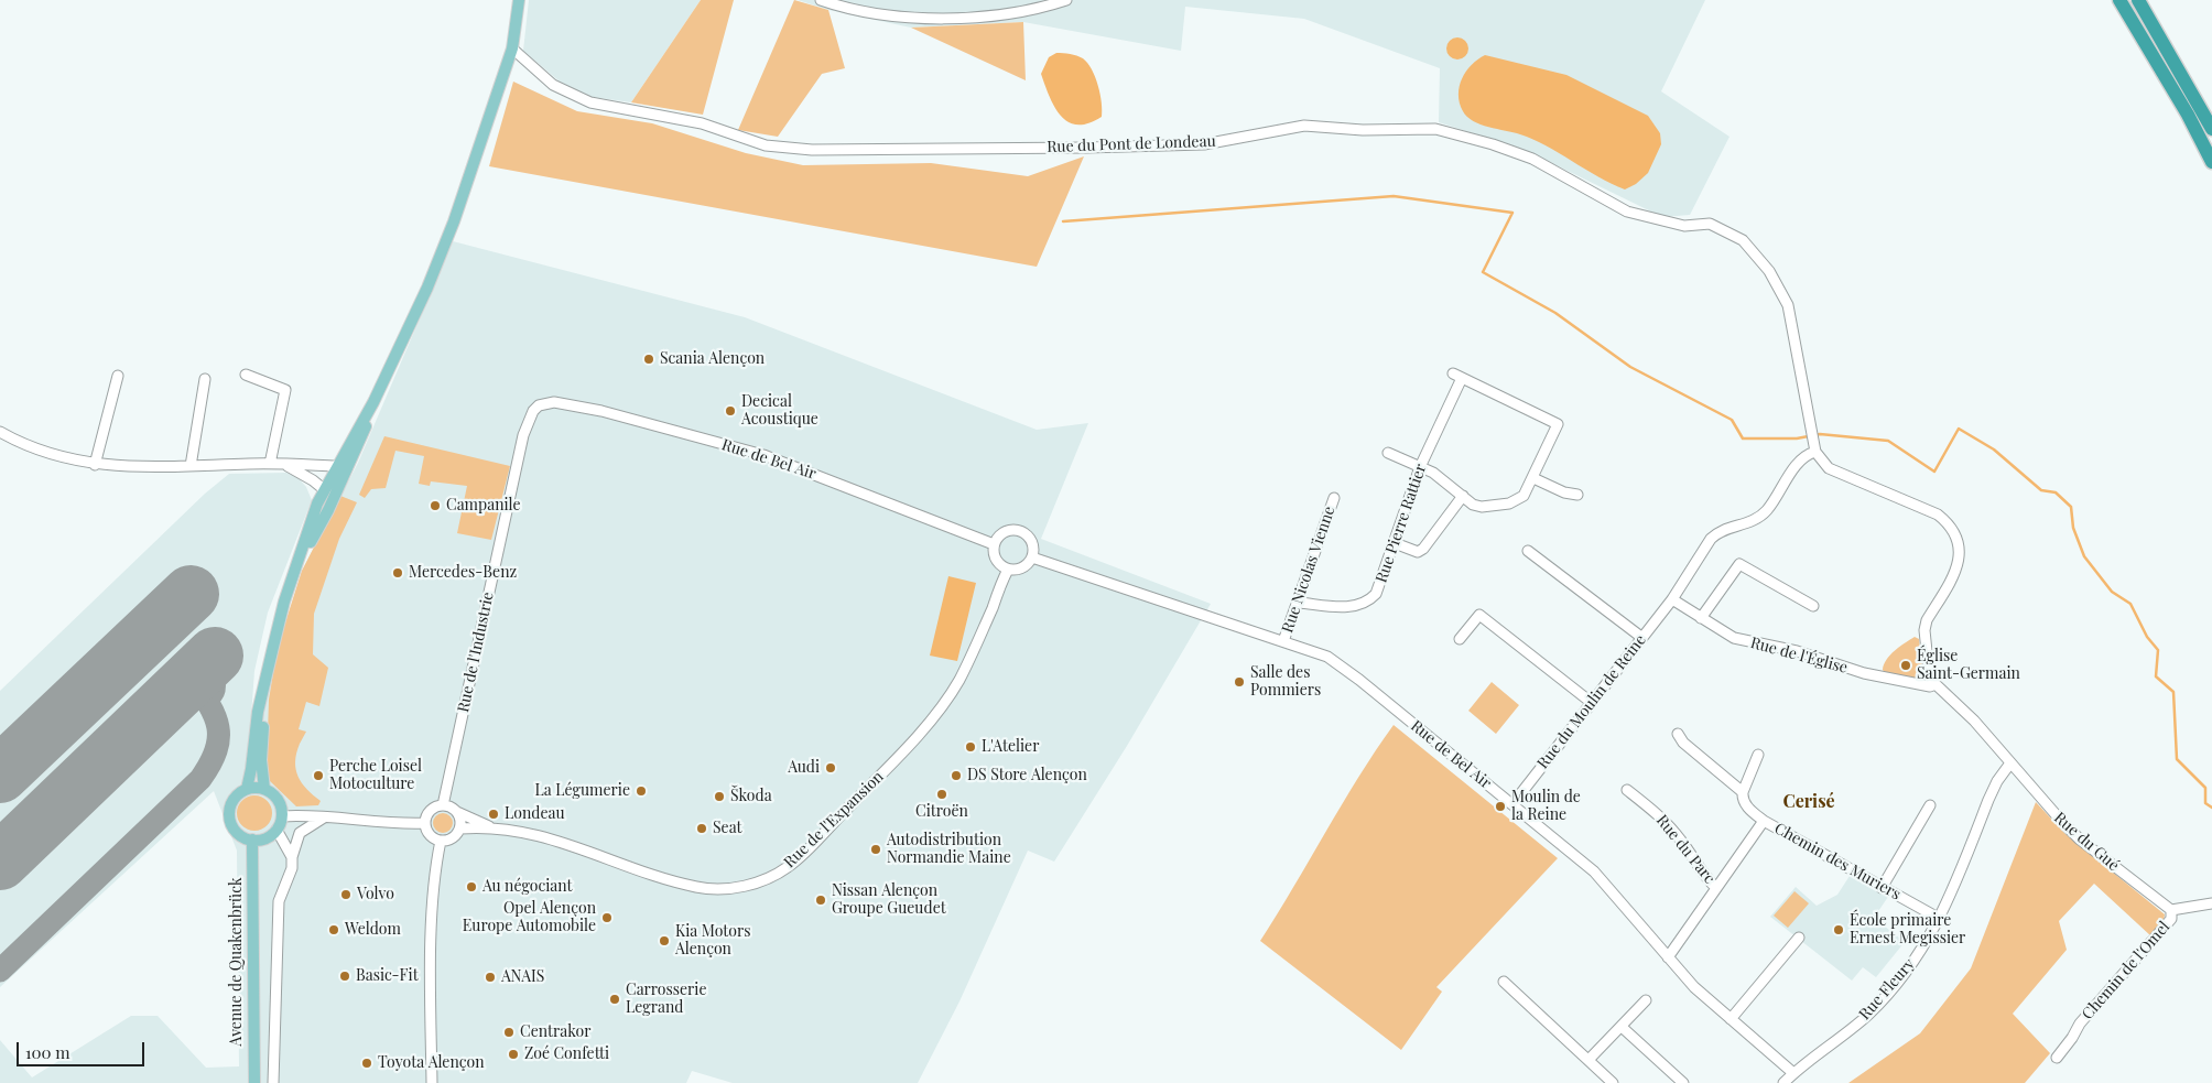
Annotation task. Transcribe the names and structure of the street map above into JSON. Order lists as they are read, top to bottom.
{
  "streets": {
    "main road": ["Avenue de Quakenbrück"],
    "street": [
      "Rue du Pont de Londeau",
      "Rue de Bel Air",
      "Rue Pierre Rattier",
      "Rue Nicolas Vienne",
      "Rue de l'Industrie",
      "Rue de l'Église",
      "Rue du Moulin de Reine",
      "Rue de l'Expansion",
      "Rue du Gué",
      "Rue du Parc",
      "Chemin des Muriers",
      "Chemin de l'Omel",
      "Rue Fleury"
    ]
  },
  "crossings": [
    ["Rue du Pont de Londeau", "Rue du Moulin de Reine"],
    ["Rue de Bel Air", "Rue Nicolas Vienne"],
    ["Rue de Bel Air", "Rue de l'Industrie"],
    ["Rue de Bel Air", "Rue du Moulin de Reine"],
    ["Rue de Bel Air", "Rue de l'Expansion"],
    ["Rue de Bel Air", "Rue du Parc"],
    ["Rue de Bel Air", "Rue Fleury"],
    ["Rue Pierre Rattier", "Rue Nicolas Vienne"],
    ["Rue de l'Industrie", "Rue de l'Expansion"],
    ["Rue de l'Église", "Rue du Moulin de Reine"],
    ["Rue du Gué", "Chemin de l'Omel"],
    ["Rue du Gué", "Rue Fleury"],
    ["Rue du Parc", "Chemin des Muriers"],
    ["Chemin des Muriers", "Rue Fleury"]
  ],
  "districts": ["Cerisé"],
  "places": [
    "Scania Alençon",
    "Decical Acoustique",
    "Campanile",
    "Mercedes-Benz",
    "Église Saint-Germain",
    "Salle des Pommiers",
    "L'Atelier",
    "Audi",
    "Perche Loisel Motoculture",
    "DS Store Alençon",
    "La Légumerie",
    "Citroën",
    "Škoda",
    "Moulin de la Reine",
    "Londeau",
    "Seat",
    "Autodistribution Normandie Maine",
    "Au négociant",
    "Volvo",
    "Nissan Alençon Groupe Gueudet",
    "Opel Alençon Europe Automobile",
    "Weldom",
    "École primaire Ernest Megissier",
    "Kia Motors Alençon",
    "Basic-Fit",
    "ANAIS",
    "Carrosserie Legrand",
    "Centrakor",
    "Zoé Confetti",
    "Toyota Alençon"
  ],
  "scale_bar": "100 m"
}
